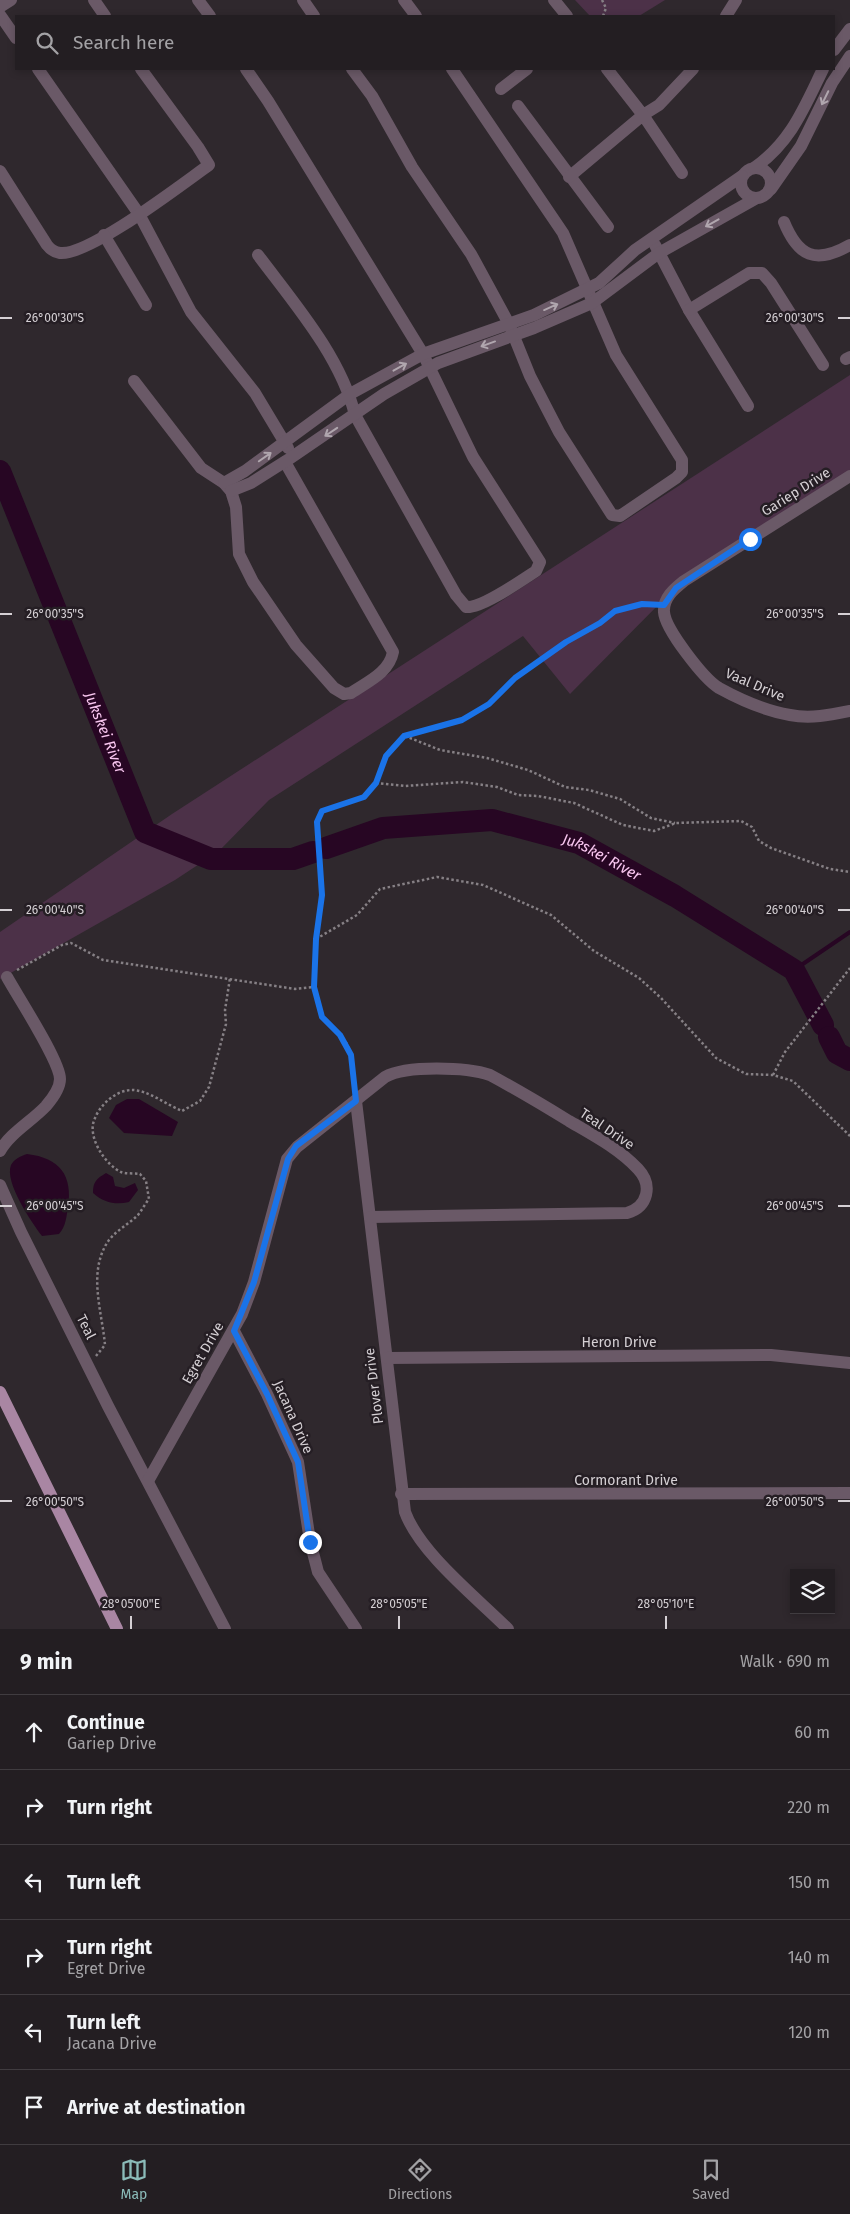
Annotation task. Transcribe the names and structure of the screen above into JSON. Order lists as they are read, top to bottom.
{
  "streets": {
    "street": [
      "Gariep Drive",
      "Vaal Drive",
      "Teal Drive",
      "Teal",
      "Heron Drive",
      "Egret Drive",
      "Plover Drive",
      "Jacana Drive",
      "Cormorant Drive"
    ]
  },
  "crossings": [
    ["Gariep Drive", "Vaal Drive"],
    ["Teal Drive", "Egret Drive"],
    ["Teal Drive", "Plover Drive"],
    ["Teal", "Egret Drive"],
    ["Heron Drive", "Plover Drive"],
    ["Egret Drive", "Plover Drive"],
    ["Egret Drive", "Jacana Drive"],
    ["Plover Drive", "Cormorant Drive"]
  ],
  "water": ["Jukskei River"],
  "page": {
    "search": "Search here",
    "heading": ["9 min", "Walk · 690 m"],
    "list": [
      ["Continue", "Gariep Drive", "60 m"],
      ["Turn right", "220 m"],
      ["Turn left", "150 m"],
      ["Turn right", "Egret Drive", "140 m"],
      ["Turn left", "Jacana Drive", "120 m"],
      "Arrive at destination"
    ],
    "nav": ["Map", "Directions", "Saved"]
  },
  "coordinates": [
    "26°00'30\"S",
    "26°00'35\"S",
    "26°00'40\"S",
    "26°00'45\"S",
    "26°00'50\"S",
    "28°05'00\"E",
    "28°05'05\"E",
    "28°05'10\"E"
  ]
}
